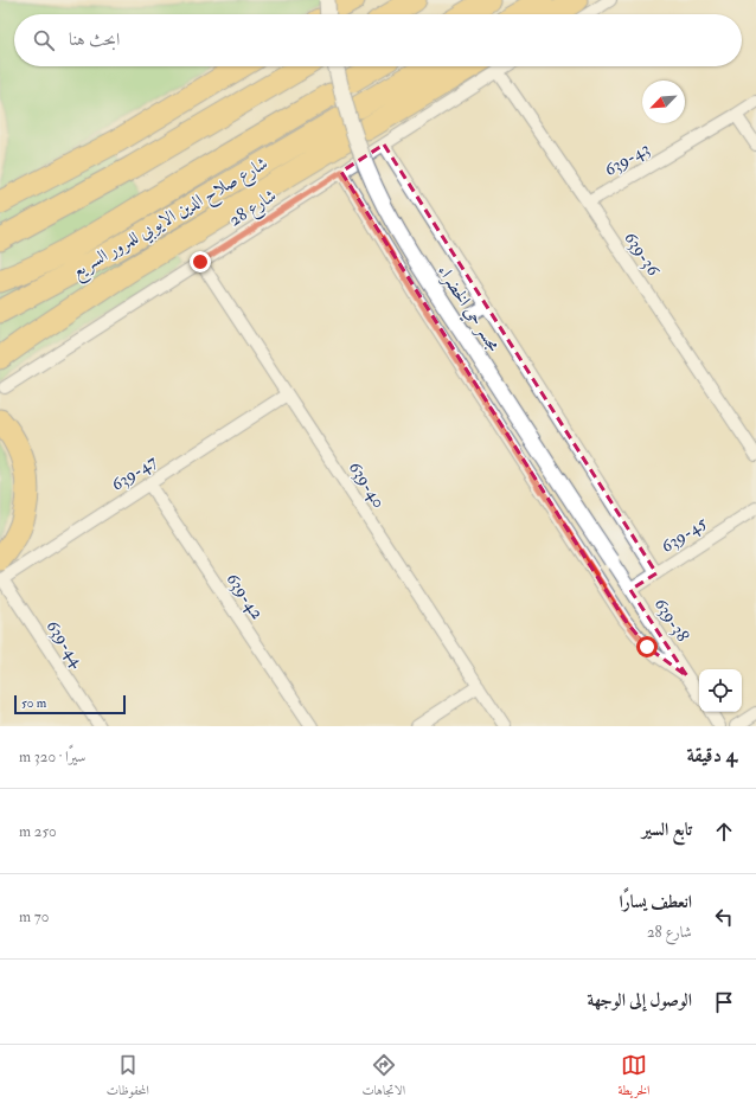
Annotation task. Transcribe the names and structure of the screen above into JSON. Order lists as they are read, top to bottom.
{
  "streets": {
    "highway": ["شارع صلاح الدين الايوبي للمرور السريع"],
    "street": [
      "639-43",
      "شارع 28",
      "639-36",
      "مجسر حي الخضراء",
      "639-47",
      "639-40",
      "639-45",
      "639-42",
      "639-38",
      "639-44"
    ]
  },
  "crossings": [
    ["639-43", "639-36"],
    ["شارع 28", "639-40"],
    ["مجسر حي الخضراء", "639-38"],
    ["639-47", "639-40"],
    ["639-47", "639-42"],
    ["639-47", "639-44"],
    ["639-45", "639-38"]
  ],
  "scale_bar": "50 m",
  "north": "bottom left",
  "page": {
    "search": "ابحث هنا",
    "scale": "50 m",
    "heading": ["4 دقيقة", "سيرًا · 320 m"],
    "list": [
      ["تابع السير", "250 m"],
      ["انعطف يسارًا", "شارع 28", "70 m"],
      "الوصول إلى الوجهة"
    ],
    "nav": ["الخريطة", "الاتجاهات", "المحفوظات"]
  }
}
